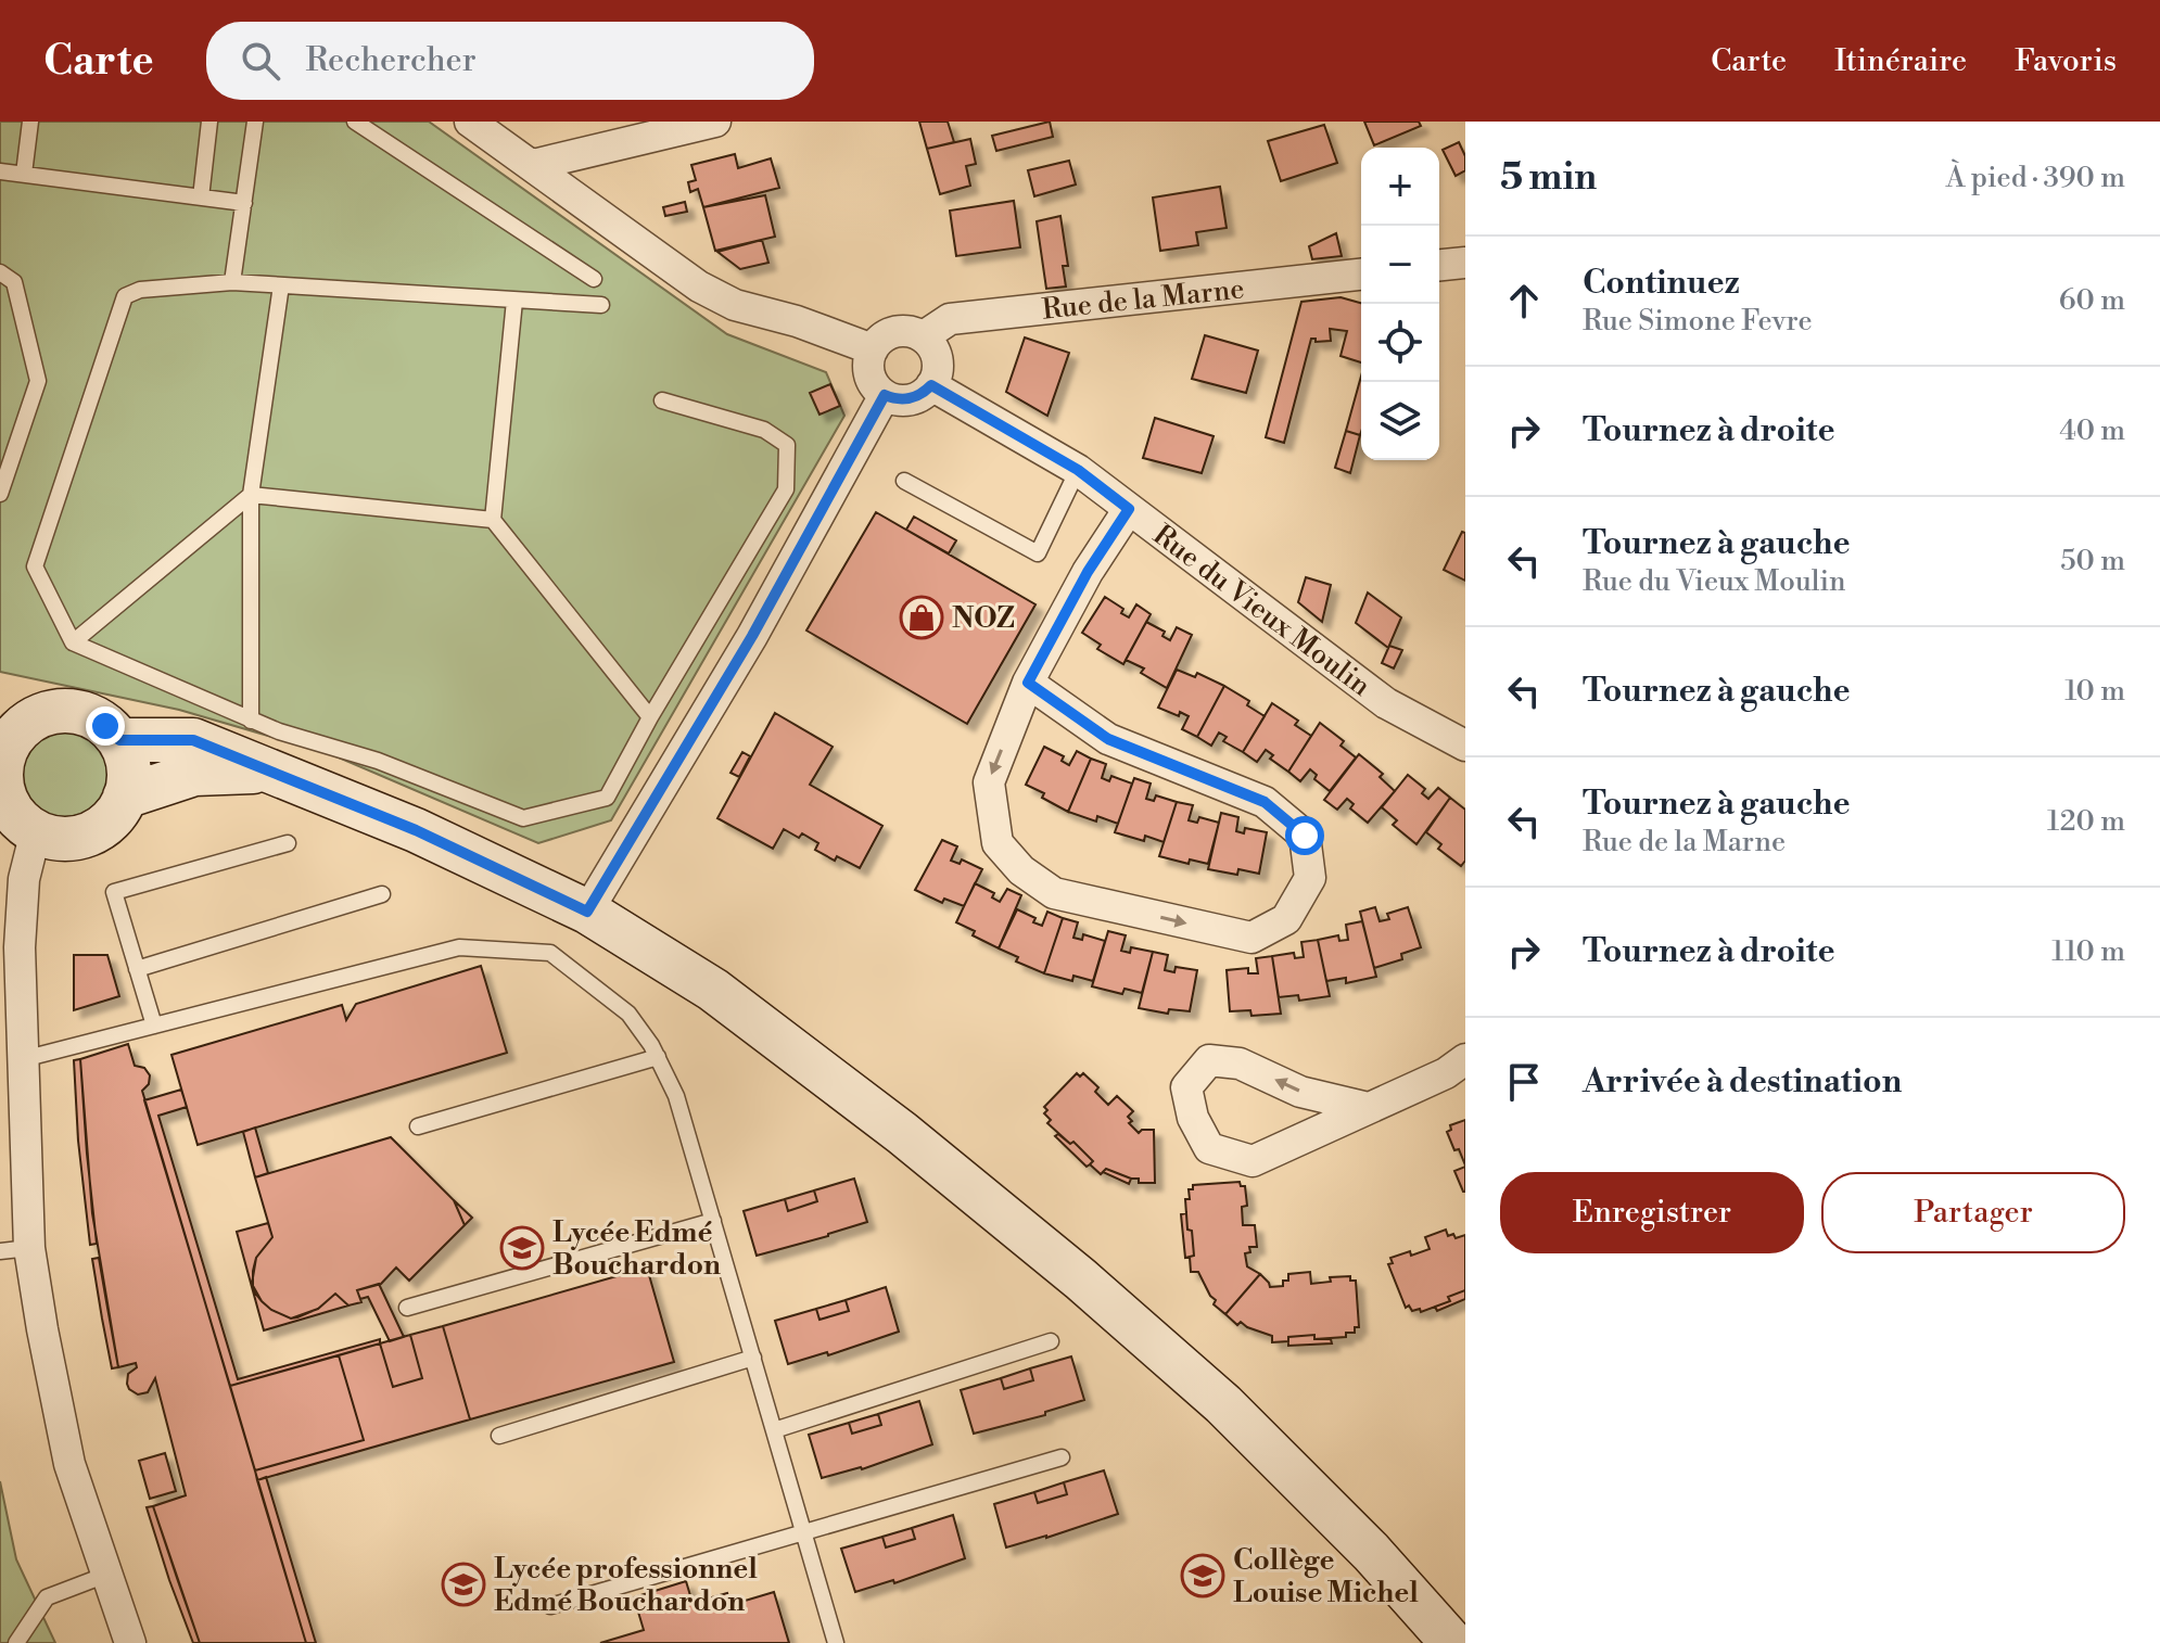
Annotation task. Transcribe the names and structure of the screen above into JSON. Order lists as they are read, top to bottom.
{
  "streets": {
    "street": ["Rue de la Marne", "Rue du Vieux Moulin"]
  },
  "crossings": [
    ["Rue de la Marne", "Rue du Vieux Moulin"]
  ],
  "places": {
    "shop": ["NOZ"],
    "school or university": ["Lycée Edmé Bouchardon", "Collège Louise Michel", "Lycée professionnel Edmé Bouchardon"]
  },
  "page": {
    "header": "Carte",
    "search": "Rechercher",
    "nav": ["Carte", "Itinéraire", "Favoris"],
    "heading": ["5 min", "À pied · 390 m"],
    "map_buttons": ["+", "−"],
    "list": [
      ["Continuez", "Rue Simone Fevre", "60 m"],
      ["Tournez à droite", "40 m"],
      ["Tournez à gauche", "Rue du Vieux Moulin", "50 m"],
      ["Tournez à gauche", "10 m"],
      ["Tournez à gauche", "Rue de la Marne", "120 m"],
      ["Tournez à droite", "110 m"],
      "Arrivée à destination"
    ],
    "buttons": ["Enregistrer", "Partager"]
  }
}
